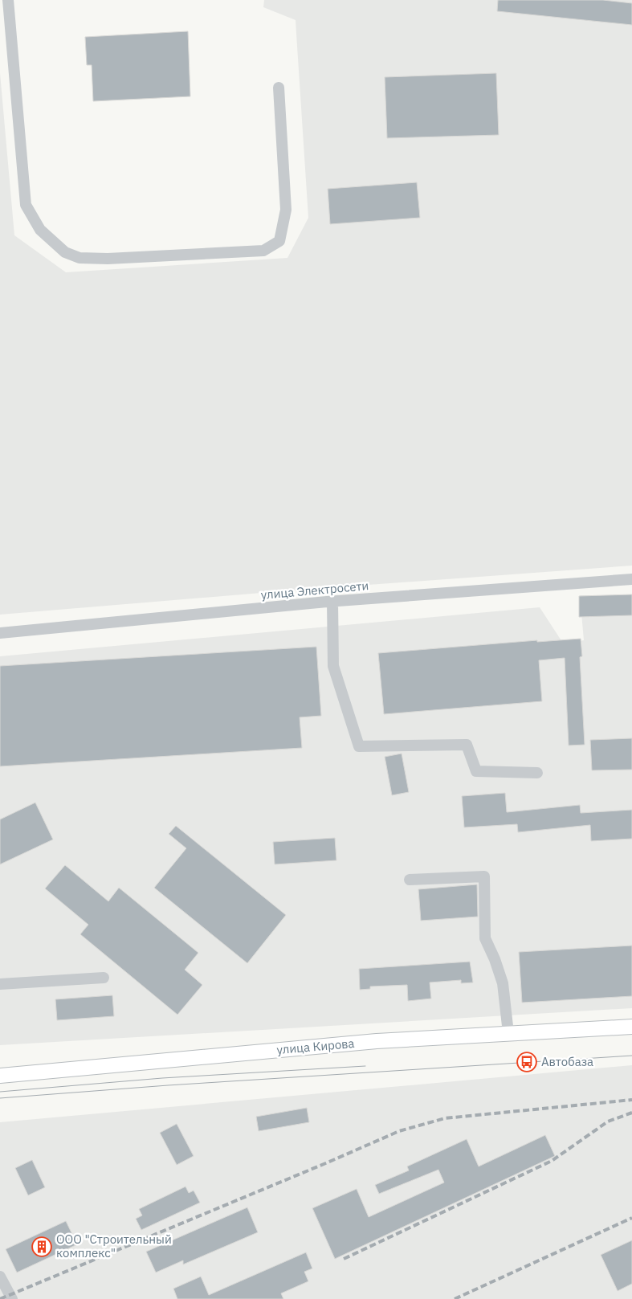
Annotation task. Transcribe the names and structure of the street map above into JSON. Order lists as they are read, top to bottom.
{
  "streets": {
    "main road": ["улица Кирова"],
    "street": ["улица Электросети"]
  },
  "places": {
    "bus stop": ["Автобаза"],
    "building": ["ООО \"Строительный комплекс\""]
  }
}
